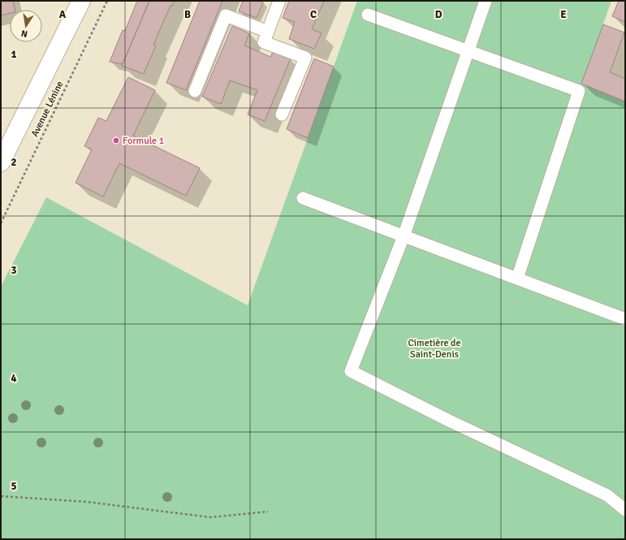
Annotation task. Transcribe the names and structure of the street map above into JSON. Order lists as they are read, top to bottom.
{
  "streets": {
    "path": ["Avenue Lénine"]
  },
  "parks": ["Cimetière de Saint-Denis"],
  "places": ["Formule 1"],
  "north": "bottom",
  "grid": {
    "columns": [
      "A",
      "B",
      "C",
      "D",
      "E"
    ],
    "rows": [
      "1",
      "2",
      "3",
      "4",
      "5"
    ]
  }
}
